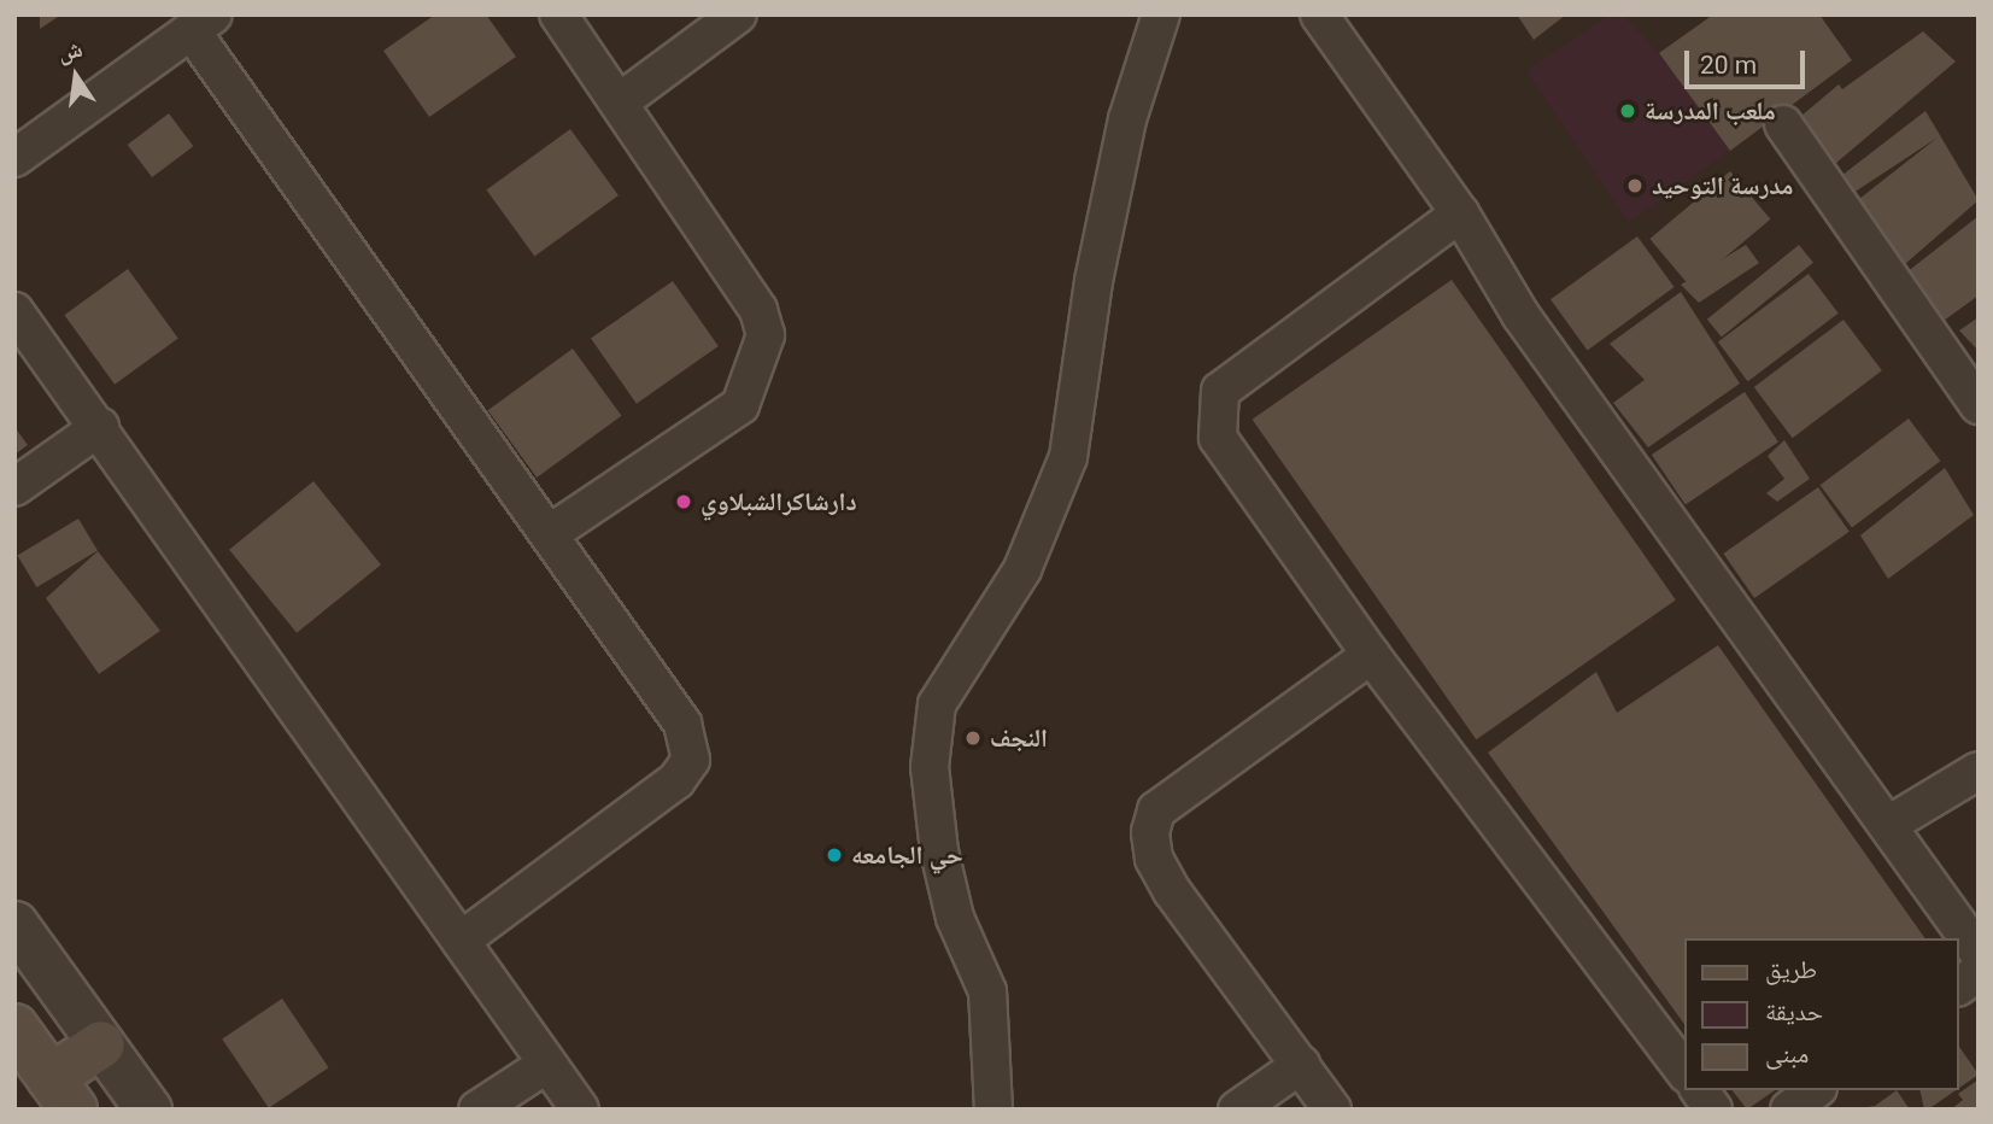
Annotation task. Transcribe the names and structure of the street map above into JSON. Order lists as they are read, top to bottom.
{
  "places": [
    "ملعب المدرسة",
    "مدرسة التوحيد",
    "دارشاكرالشبلاوي",
    "النجف",
    "حي الجامعه"
  ],
  "legend": ["طريق", "حديقة", "مبنى"],
  "scale_bar": "20 m",
  "north": "top"
}
